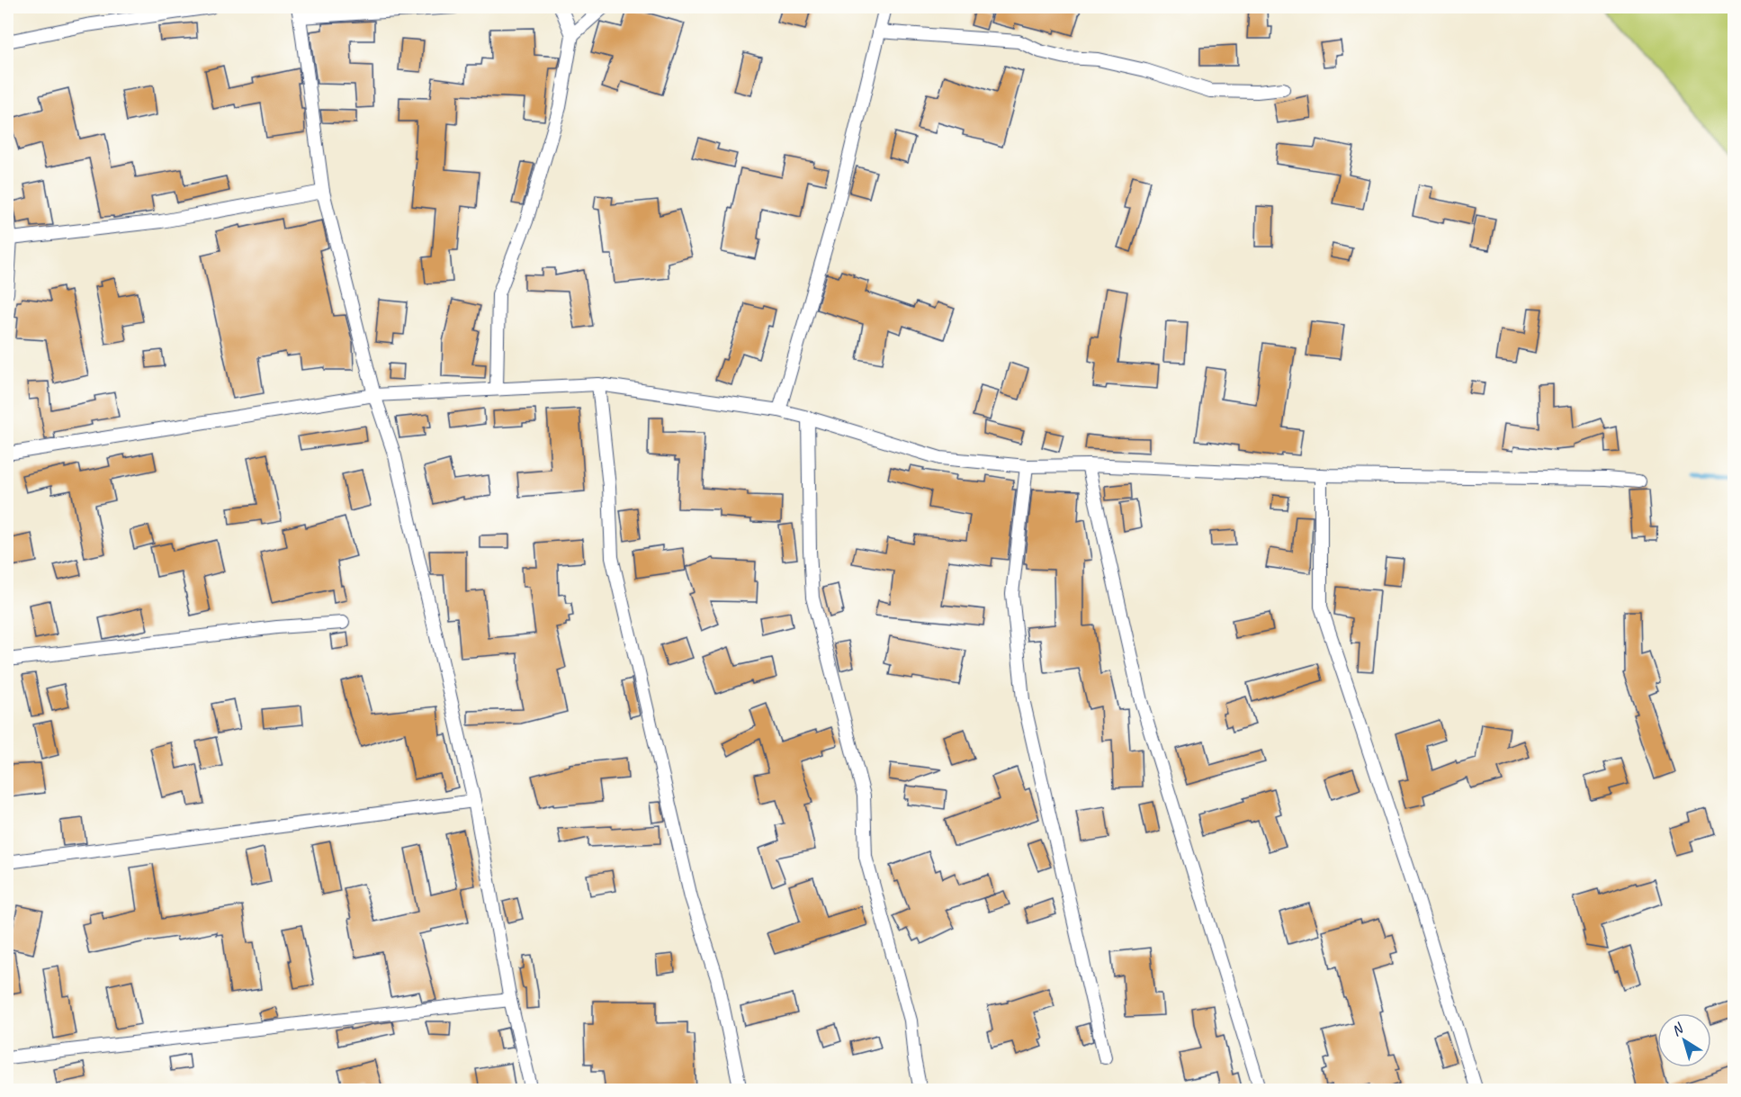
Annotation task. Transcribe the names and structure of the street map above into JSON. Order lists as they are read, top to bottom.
{
  "north": "top left"
}
